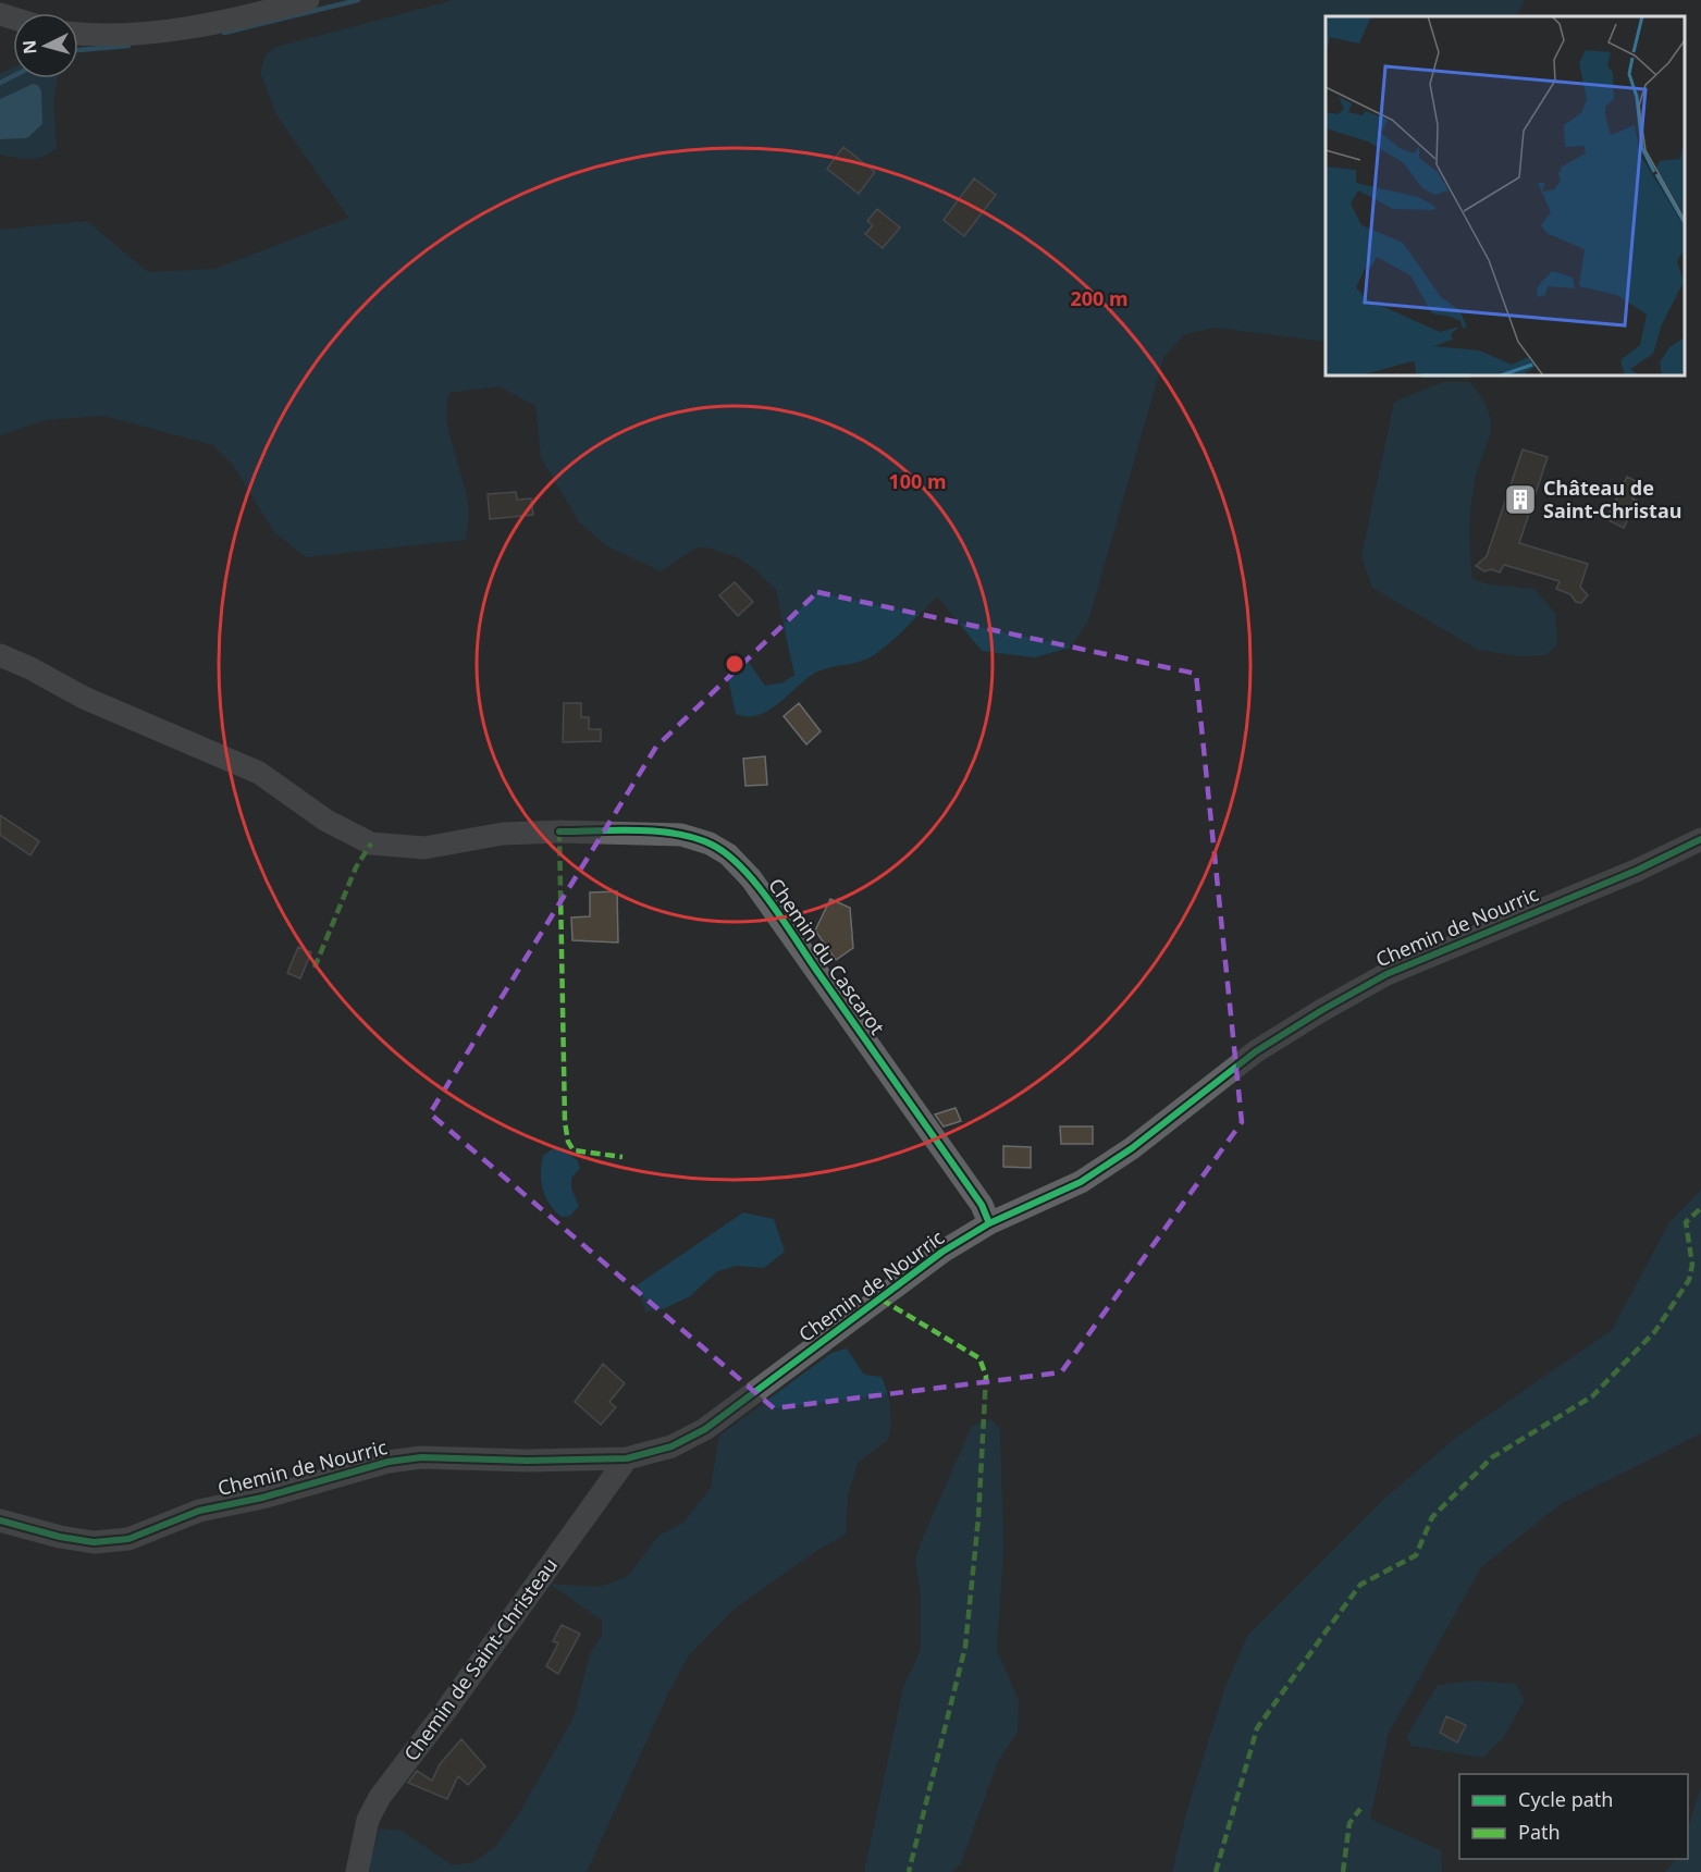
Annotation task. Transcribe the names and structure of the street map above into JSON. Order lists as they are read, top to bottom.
{
  "streets": {
    "street": ["Chemin de Nourric", "Chemin du Cascarot", "Chemin de Saint-Christeau"]
  },
  "crossings": [
    ["Chemin de Nourric", "Chemin du Cascarot"],
    ["Chemin de Nourric", "Chemin de Saint-Christeau"]
  ],
  "places": {
    "building": ["Château de Saint-Christau"]
  },
  "legend": ["Cycle path", "Path"],
  "north": "left",
  "rings": ["200 m", "100 m"]
}
